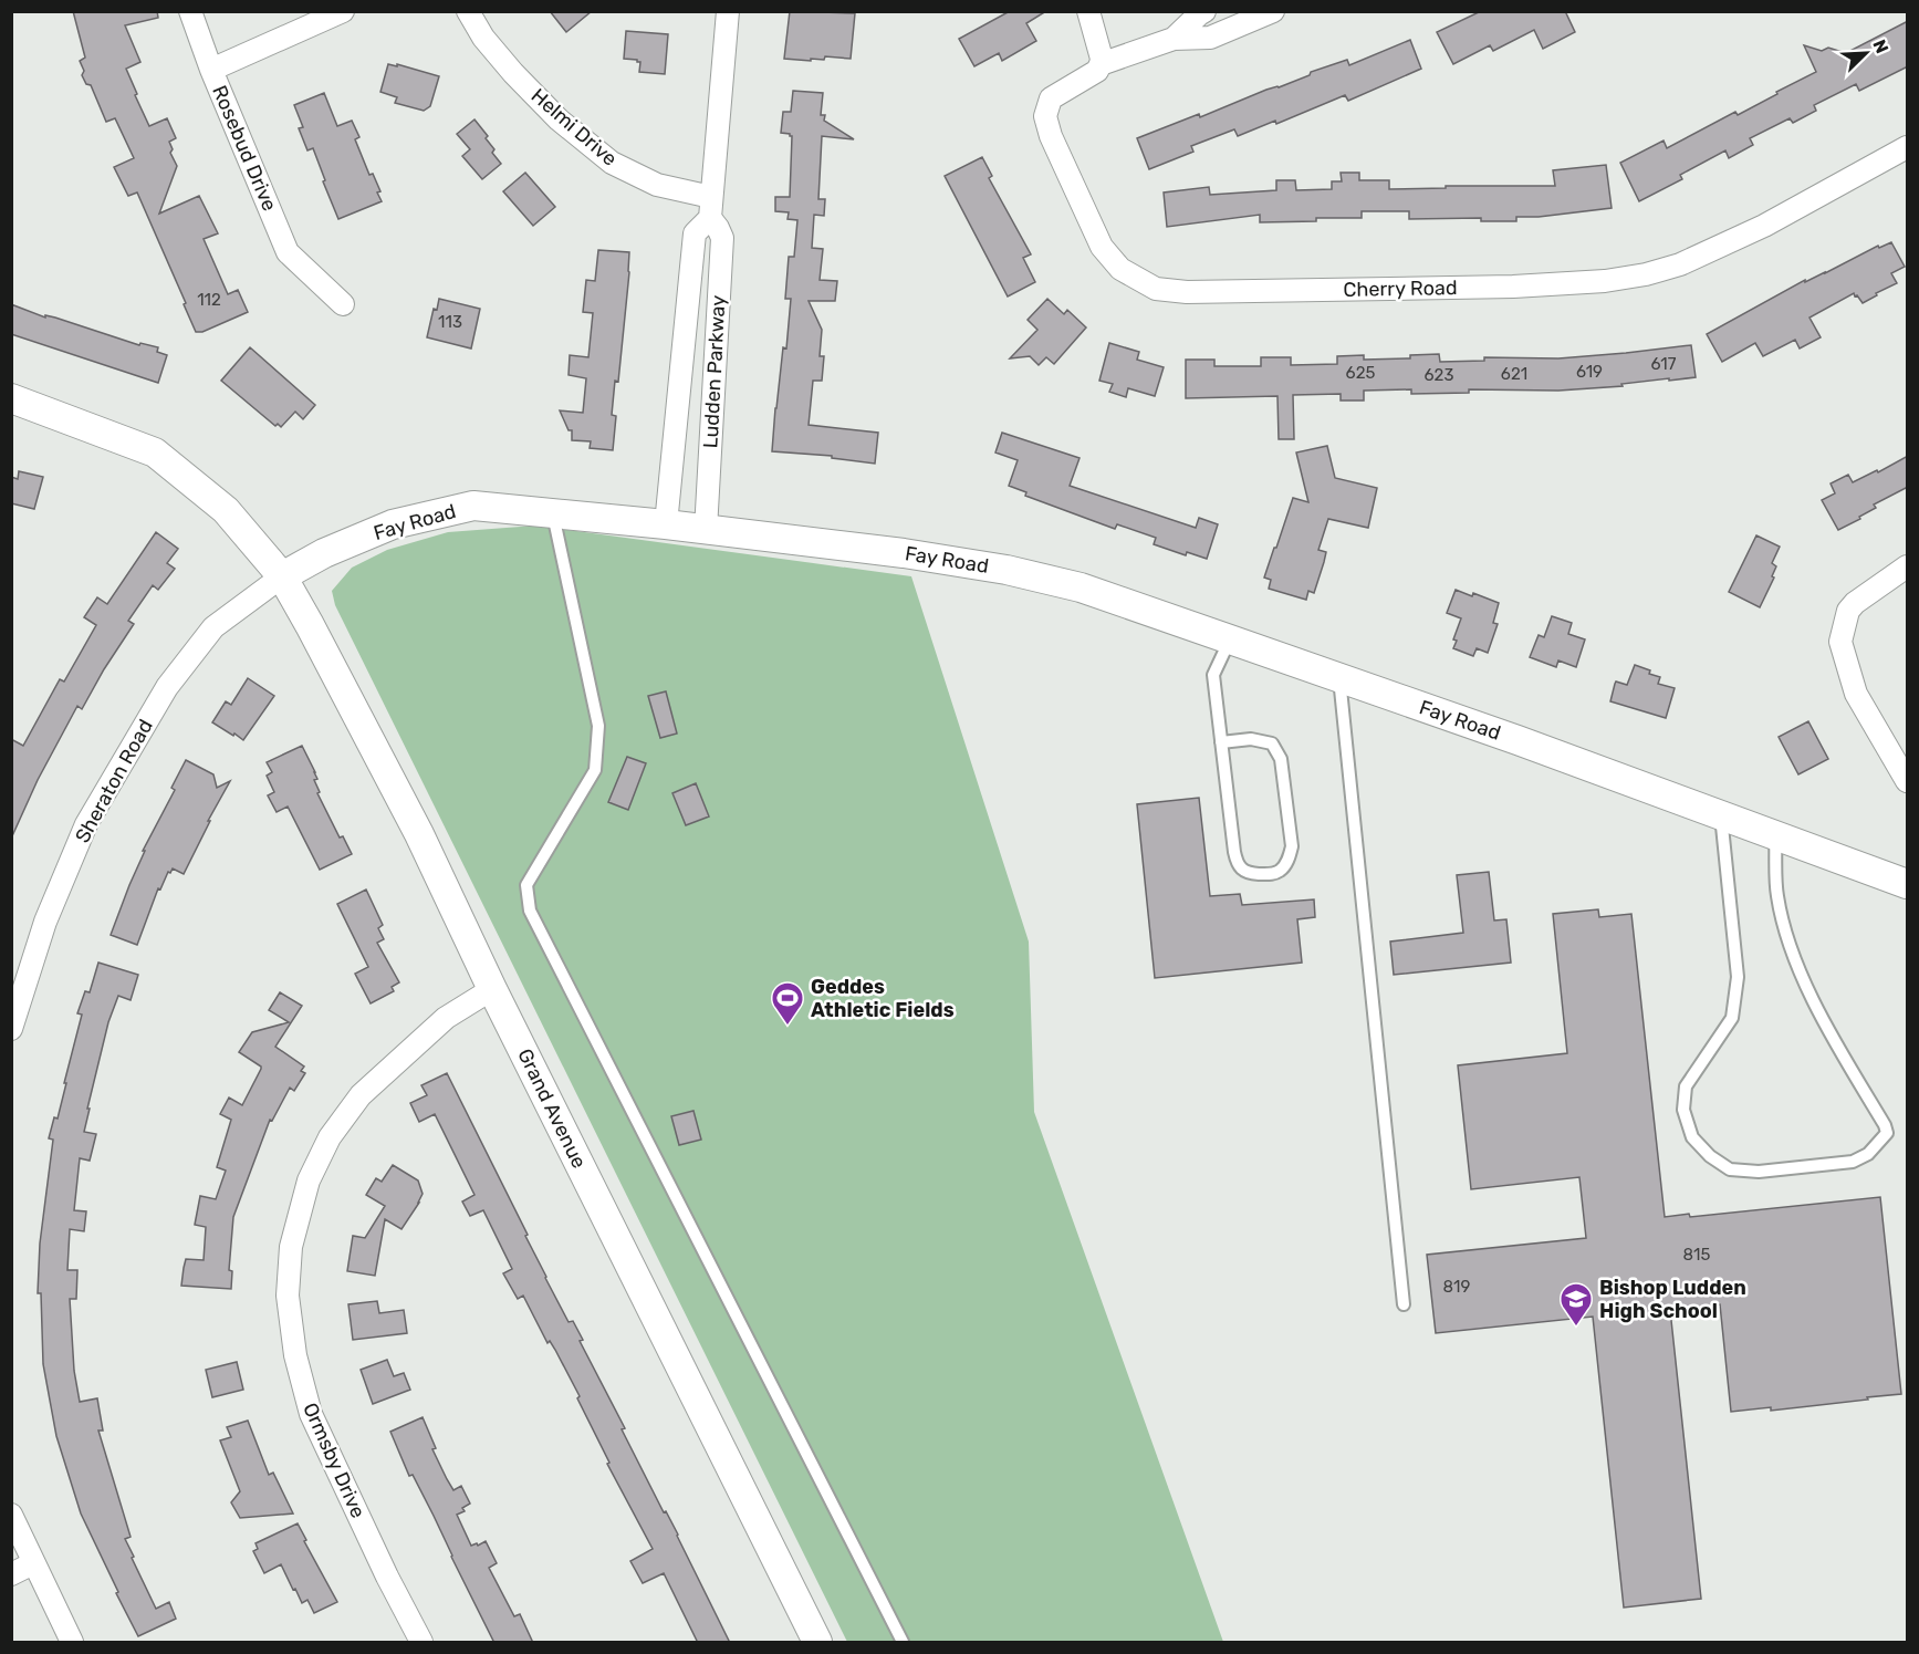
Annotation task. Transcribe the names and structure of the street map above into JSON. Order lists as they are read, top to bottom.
{
  "streets": {
    "street": [
      "Helmi Drive",
      "Rosebud Drive",
      "Cherry Road",
      "Ludden Parkway",
      "Fay Road",
      "Sheraton Road",
      "Grand Avenue",
      "Ormsby Drive"
    ]
  },
  "crossings": [
    ["Helmi Drive", "Ludden Parkway"],
    ["Ludden Parkway", "Fay Road"],
    ["Fay Road", "Sheraton Road"],
    ["Fay Road", "Grand Avenue"],
    ["Sheraton Road", "Grand Avenue"],
    ["Grand Avenue", "Ormsby Drive"]
  ],
  "places": {
    "sports": ["Geddes Athletic Fields"],
    "school or university": ["Bishop Ludden High School"]
  },
  "house_numbers": [
    "112",
    "113",
    "617",
    "619",
    "625",
    "621",
    "623",
    "815",
    "819"
  ],
  "north": "top right"
}
